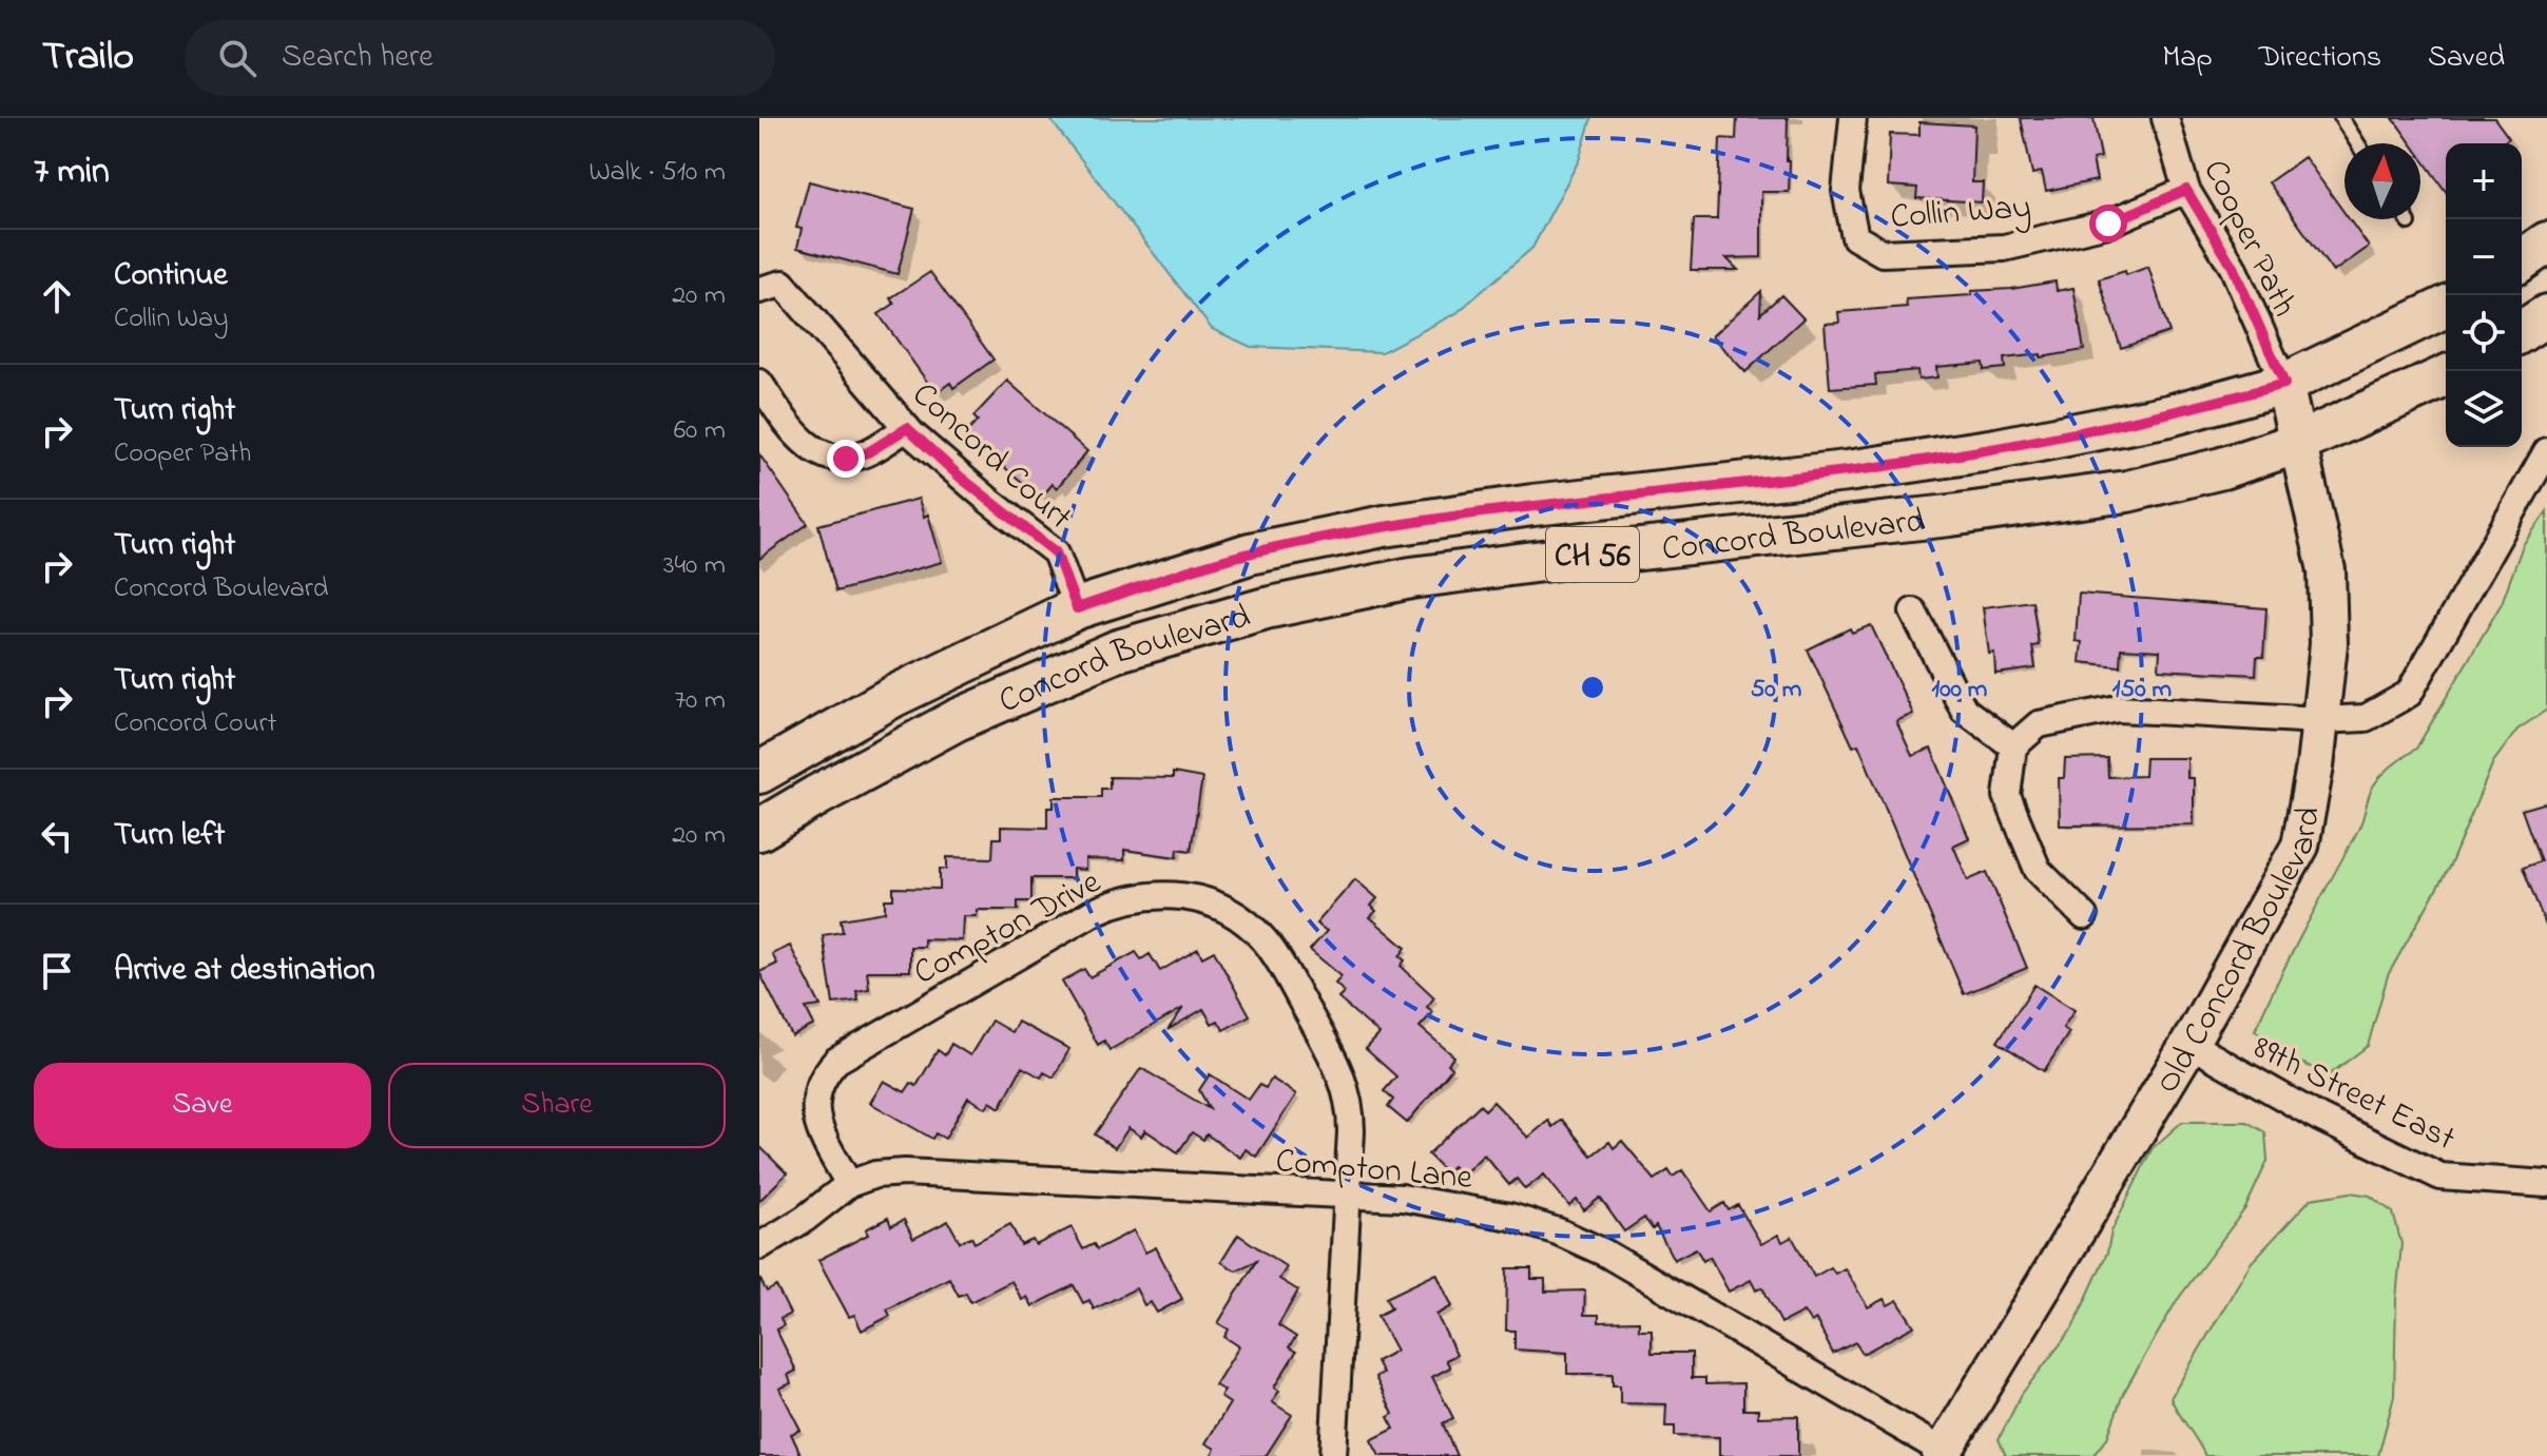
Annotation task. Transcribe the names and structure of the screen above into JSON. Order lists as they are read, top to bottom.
{
  "streets": {
    "main road": ["Concord Boulevard", "CH 56"],
    "street": [
      "Collin Way",
      "Cooper Path",
      "Concord Court",
      "Compton Drive",
      "Old Concord Boulevard",
      "89th Street East",
      "Compton Lane"
    ]
  },
  "crossings": [
    ["Collin Way", "Cooper Path"],
    ["Cooper Path", "Concord Boulevard"],
    ["Cooper Path", "Old Concord Boulevard"],
    ["Concord Court", "Concord Boulevard"],
    ["Concord Boulevard", "Old Concord Boulevard"],
    ["Compton Drive", "Compton Lane"],
    ["Old Concord Boulevard", "89th Street East"],
    ["Old Concord Boulevard", "Compton Lane"]
  ],
  "north": "top",
  "page": {
    "header": "Trailo",
    "search": "Search here",
    "nav": ["Map", "Directions", "Saved"],
    "heading": ["7 min", "Walk · 510 m"],
    "map_buttons": ["+", "−"],
    "list": [
      ["Continue", "Collin Way", "20 m"],
      ["Turn right", "Cooper Path", "60 m"],
      ["Turn right", "Concord Boulevard", "340 m"],
      ["Turn right", "Concord Court", "70 m"],
      ["Turn left", "20 m"],
      "Arrive at destination"
    ],
    "buttons": ["Save", "Share"]
  },
  "rings": ["50 m", "100 m", "150 m"]
}
